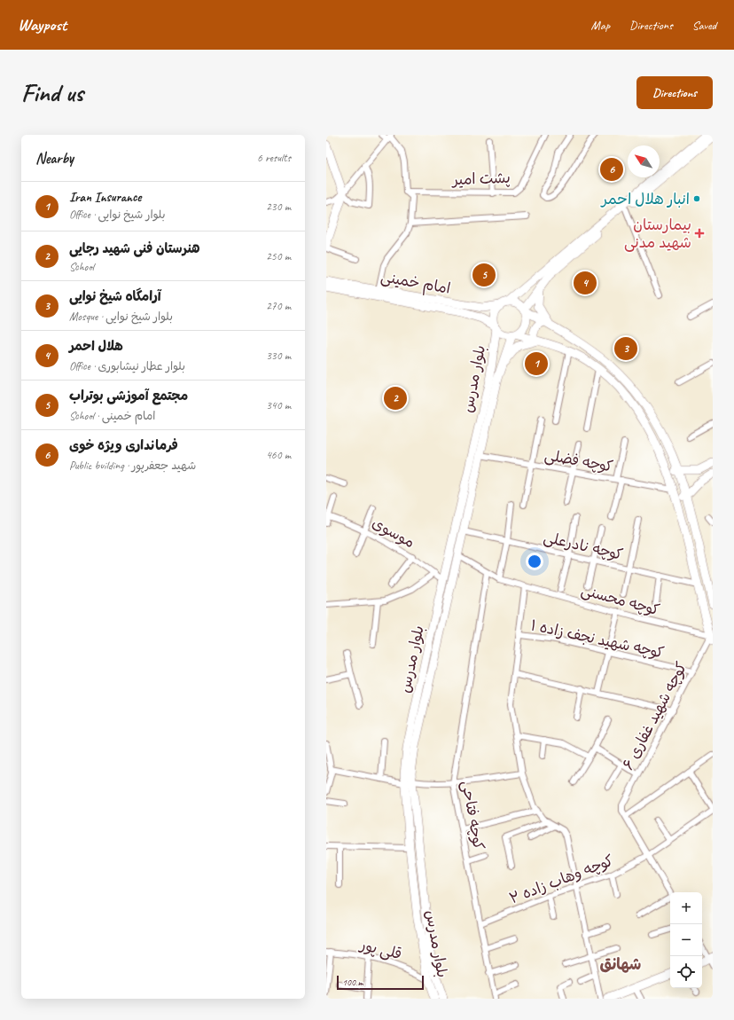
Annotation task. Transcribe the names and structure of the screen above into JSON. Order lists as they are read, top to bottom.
{
  "streets": {
    "main road": ["امام خمینی", "بلوار مدرس"],
    "street": [
      "پشت امیر",
      "کوچه فضلی",
      "موسوی",
      "کوچه نادرعلی",
      "کوچه محسنی",
      "کوچه شهید نجف زاده ۱",
      "کوچه شهید غفاری ۶",
      "کوچه فتاحی",
      "کوچه وهاب زاده ۲",
      "قلی پور"
    ]
  },
  "crossings": [
    ["امام خمینی", "بلوار مدرس"],
    ["بلوار مدرس", "کوچه فضلی"],
    ["بلوار مدرس", "موسوی"],
    ["بلوار مدرس", "کوچه نادرعلی"],
    ["بلوار مدرس", "کوچه محسنی"],
    ["بلوار مدرس", "قلی پور"],
    ["کوچه محسنی", "کوچه شهید غفاری ۶"],
    ["کوچه محسنی", "کوچه فتاحی"],
    ["کوچه شهید نجف زاده ۱", "کوچه شهید غفاری ۶"],
    ["کوچه فتاحی", "کوچه وهاب زاده ۲"]
  ],
  "districts": ["شهانق"],
  "places": {
    "other": ["انبار هلال احمر"],
    "health": ["بیمارستان شهید مدنی"]
  },
  "scale_bar": "100 m",
  "north": "top left",
  "page": {
    "header": "Waypost",
    "nav": ["Map", "Directions", "Saved"],
    "buttons": "Directions",
    "title": "Find us",
    "heading": ["Nearby", "6 results"],
    "pins": [
      "6",
      "5",
      "4",
      "3",
      "1",
      "2"
    ],
    "list": [
      {
        "mark": "1",
        "name": "Iran Insurance",
        "note": "Office · بلوار شیخ نوایی",
        "value": "230 m"
      },
      {
        "mark": "2",
        "name": "هنرستان فنی شهید رجایی",
        "note": "School",
        "value": "250 m"
      },
      {
        "mark": "3",
        "name": "آرامگاه شیخ نوایی",
        "note": "Mosque · بلوار شیخ نوایی",
        "value": "270 m"
      },
      {
        "mark": "4",
        "name": "هلال احمر",
        "note": "Office · بلوار عطار نیشابوری",
        "value": "330 m"
      },
      {
        "mark": "5",
        "name": "مجتمع آموزشی بوتراب",
        "note": "School · امام خمینی",
        "value": "340 m"
      },
      {
        "mark": "6",
        "name": "فرمانداری ویژه خوی",
        "note": "Public building · شهید جعفرپور",
        "value": "460 m"
      }
    ],
    "map_buttons": ["+", "−"],
    "scale": "100 m"
  }
}
